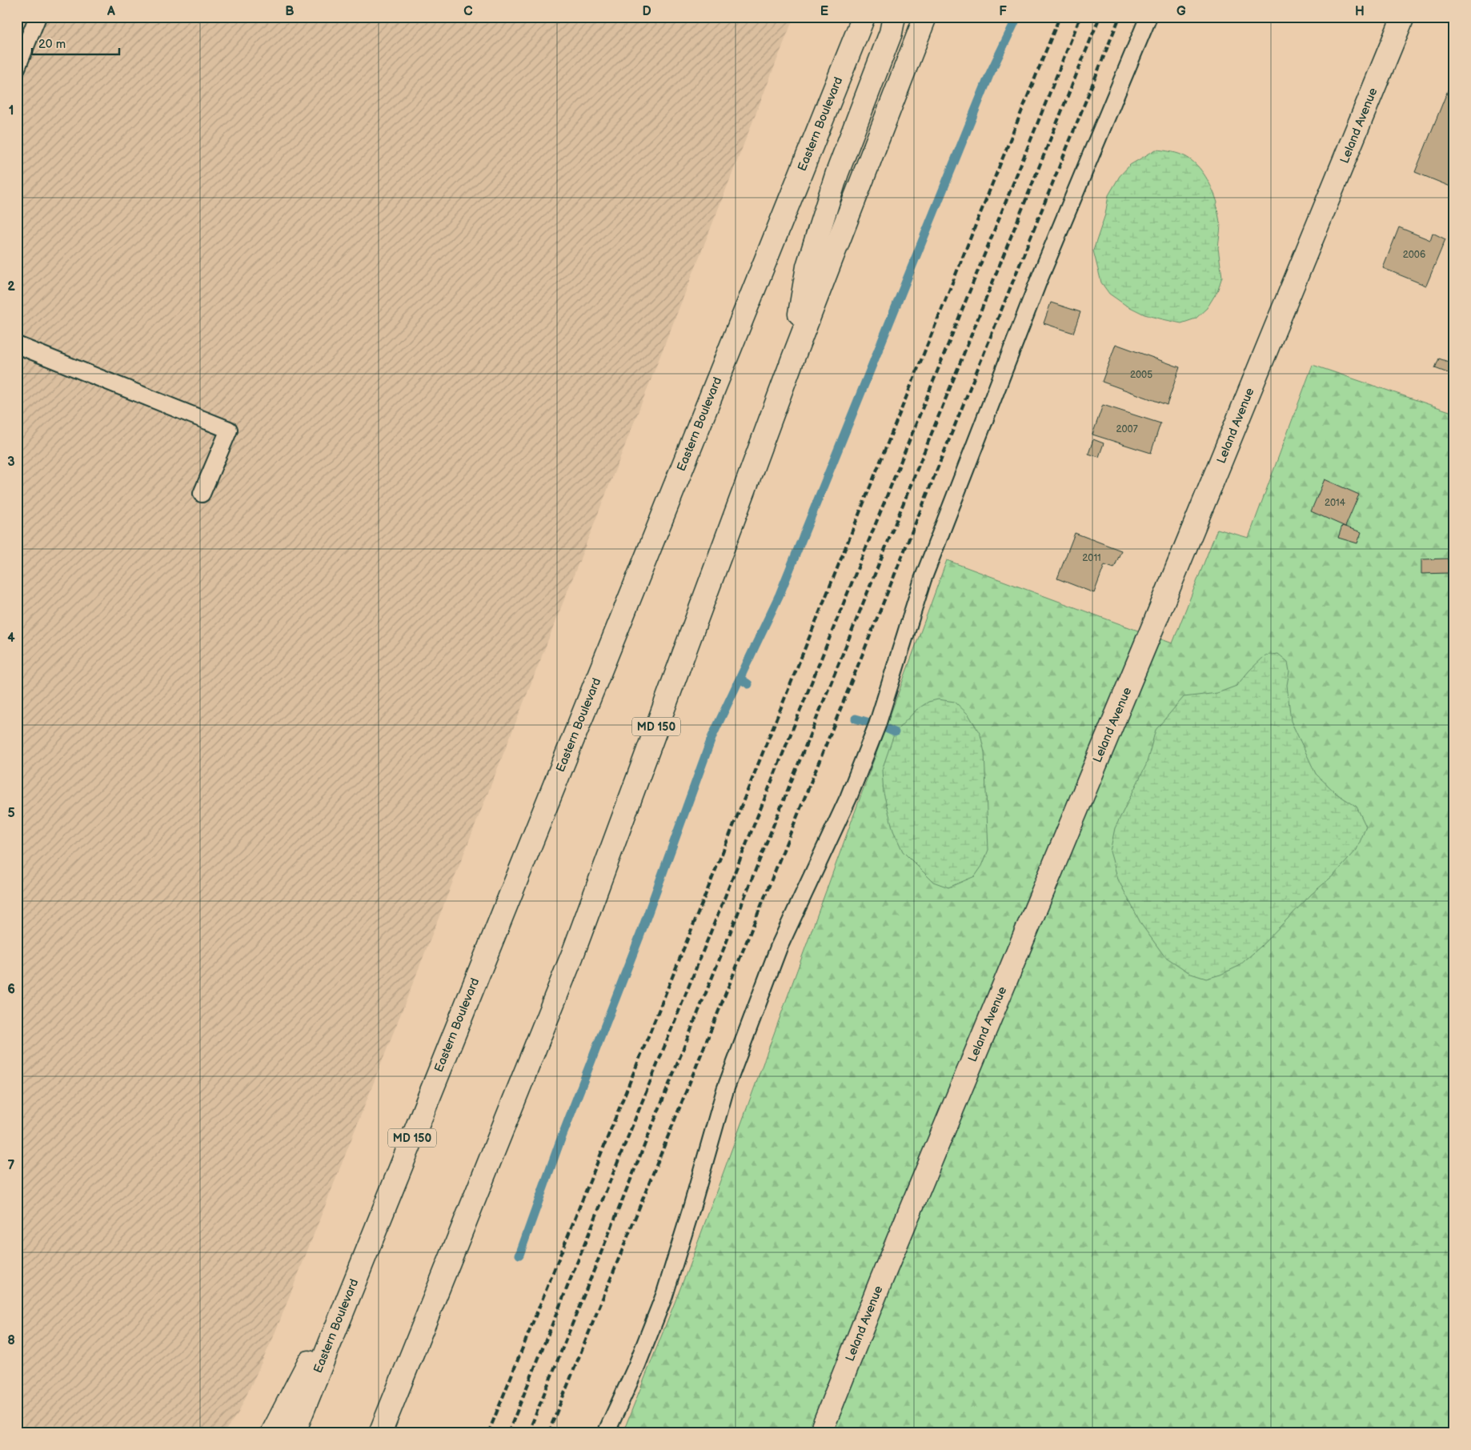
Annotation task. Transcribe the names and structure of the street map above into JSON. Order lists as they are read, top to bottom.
{
  "streets": {
    "main road": ["Eastern Boulevard", "Leland Avenue", "MD 150"]
  },
  "house_numbers": [
    "2006",
    "2005",
    "2007",
    "2014",
    "2011"
  ],
  "scale_bar": "20 m",
  "grid": {
    "columns": [
      "A",
      "B",
      "C",
      "D",
      "E",
      "F",
      "G",
      "H"
    ],
    "rows": [
      "1",
      "2",
      "3",
      "4",
      "5",
      "6",
      "7",
      "8"
    ]
  }
}
